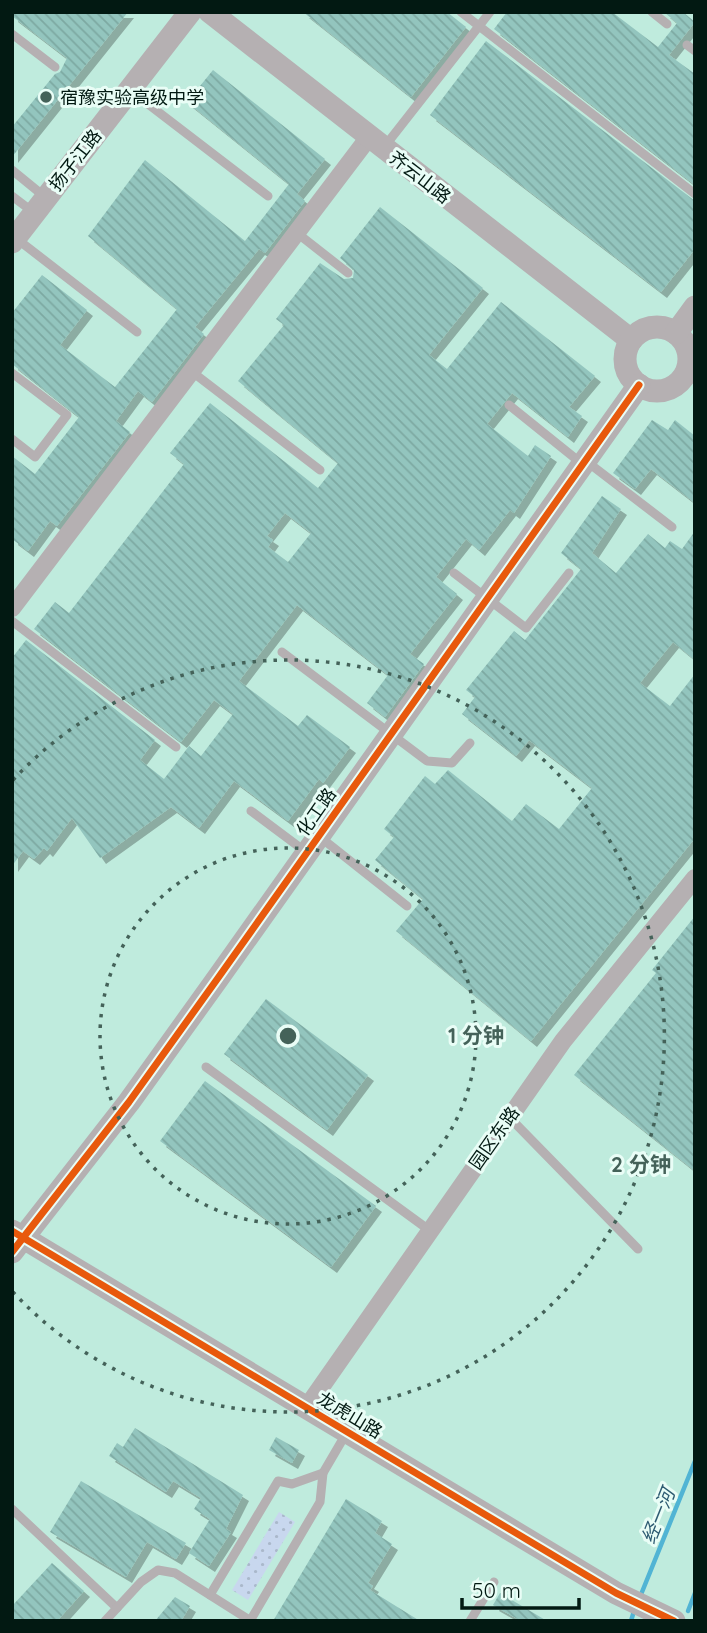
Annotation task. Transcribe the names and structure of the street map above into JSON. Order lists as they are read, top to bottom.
{
  "streets": {
    "street": [
      "扬子江路",
      "齐云山路",
      "化工路",
      "园区东路",
      "龙虎山路"
    ]
  },
  "crossings": [
    ["齐云山路", "化工路"],
    ["化工路", "龙虎山路"],
    ["园区东路", "龙虎山路"]
  ],
  "water": ["经一河"],
  "places": ["宿豫实验高级中学"],
  "scale_bar": "50 m",
  "rings": ["1 分钟", "2 分钟"]
}
